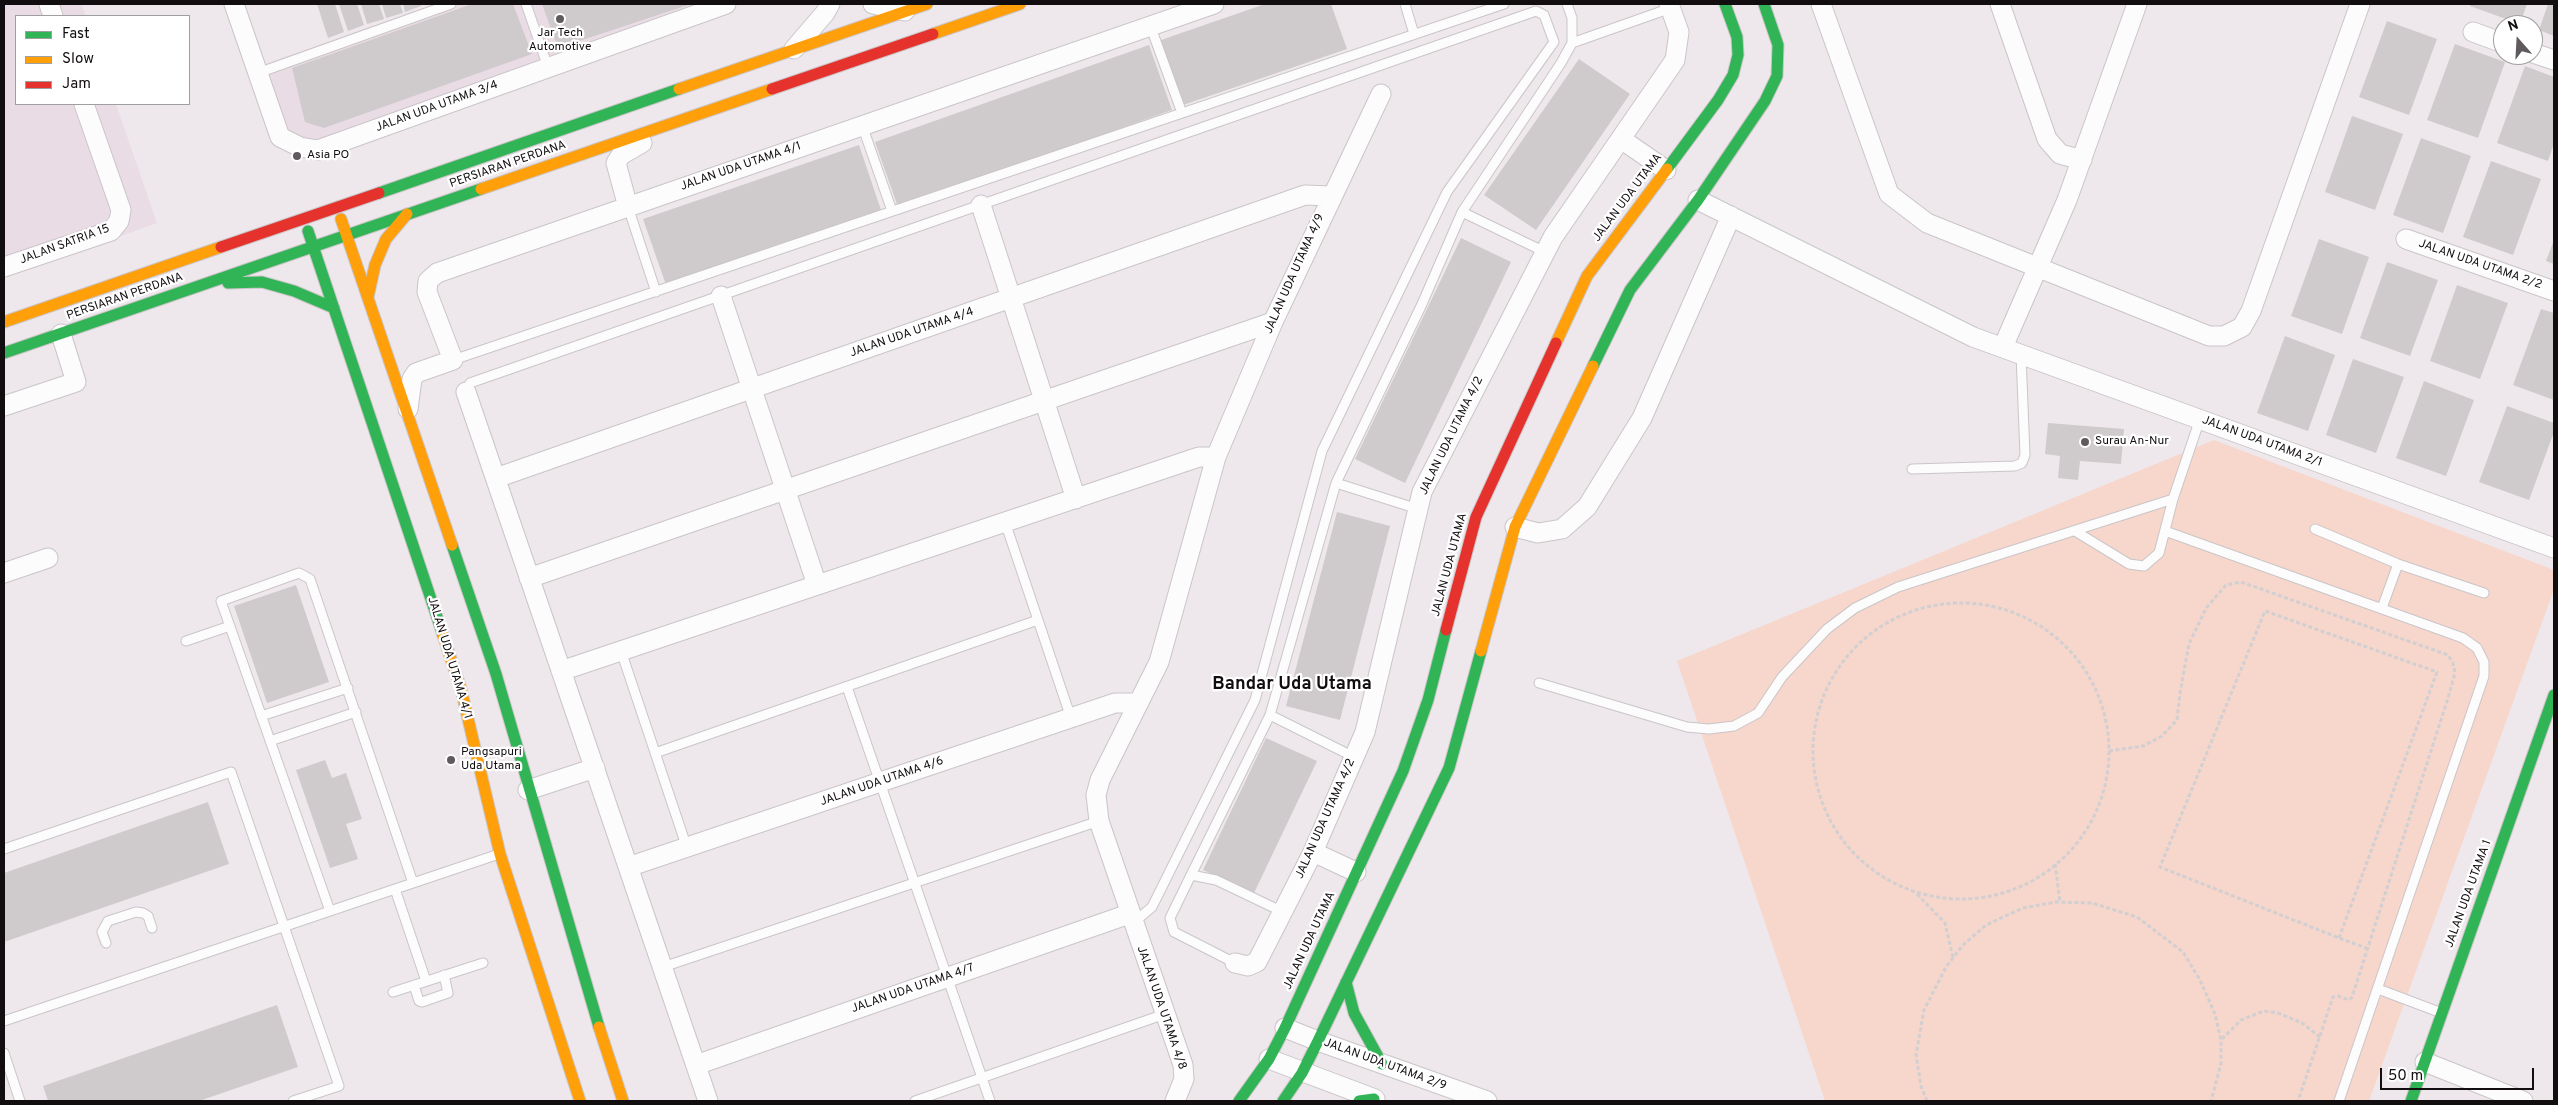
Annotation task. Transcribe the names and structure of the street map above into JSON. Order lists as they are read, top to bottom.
{
  "streets": {
    "street": [
      "JALAN UDA UTAMA 3/4",
      "PERSIARAN PERDANA",
      "JALAN UDA UTAMA 4/1",
      "JALAN UDA UTAMA",
      "JALAN SATRIA 15",
      "JALAN UDA UTAMA 2/2",
      "JALAN UDA UTAMA 4/9",
      "JALAN UDA UTAMA 4/4",
      "JALAN UDA UTAMA 4/2",
      "JALAN UDA UTAMA 2/1",
      "JALAN UDA UTAMA 4/6",
      "JALAN UDA UTAMA 1",
      "JALAN UDA UTAMA 4/7",
      "JALAN UDA UTAMA 4/8",
      "JALAN UDA UTAMA 2/9"
    ]
  },
  "crossings": [
    ["PERSIARAN PERDANA", "JALAN UDA UTAMA 4/1"],
    ["JALAN UDA UTAMA", "JALAN UDA UTAMA 2/9"],
    ["JALAN UDA UTAMA 4/9", "JALAN UDA UTAMA 4/4"],
    ["JALAN UDA UTAMA 4/9", "JALAN UDA UTAMA 4/6"],
    ["JALAN UDA UTAMA 4/9", "JALAN UDA UTAMA 4/8"],
    ["JALAN UDA UTAMA 4/6", "JALAN UDA UTAMA 4/8"],
    ["JALAN UDA UTAMA 4/7", "JALAN UDA UTAMA 4/8"]
  ],
  "districts": ["Bandar Uda Utama"],
  "places": [
    "Jar Tech Automotive",
    "Asia PO",
    "Surau An-Nur",
    "Pangsapuri Uda Utama"
  ],
  "legend": ["Fast", "Slow", "Jam"],
  "scale_bar": "50 m",
  "north": "top"
}
